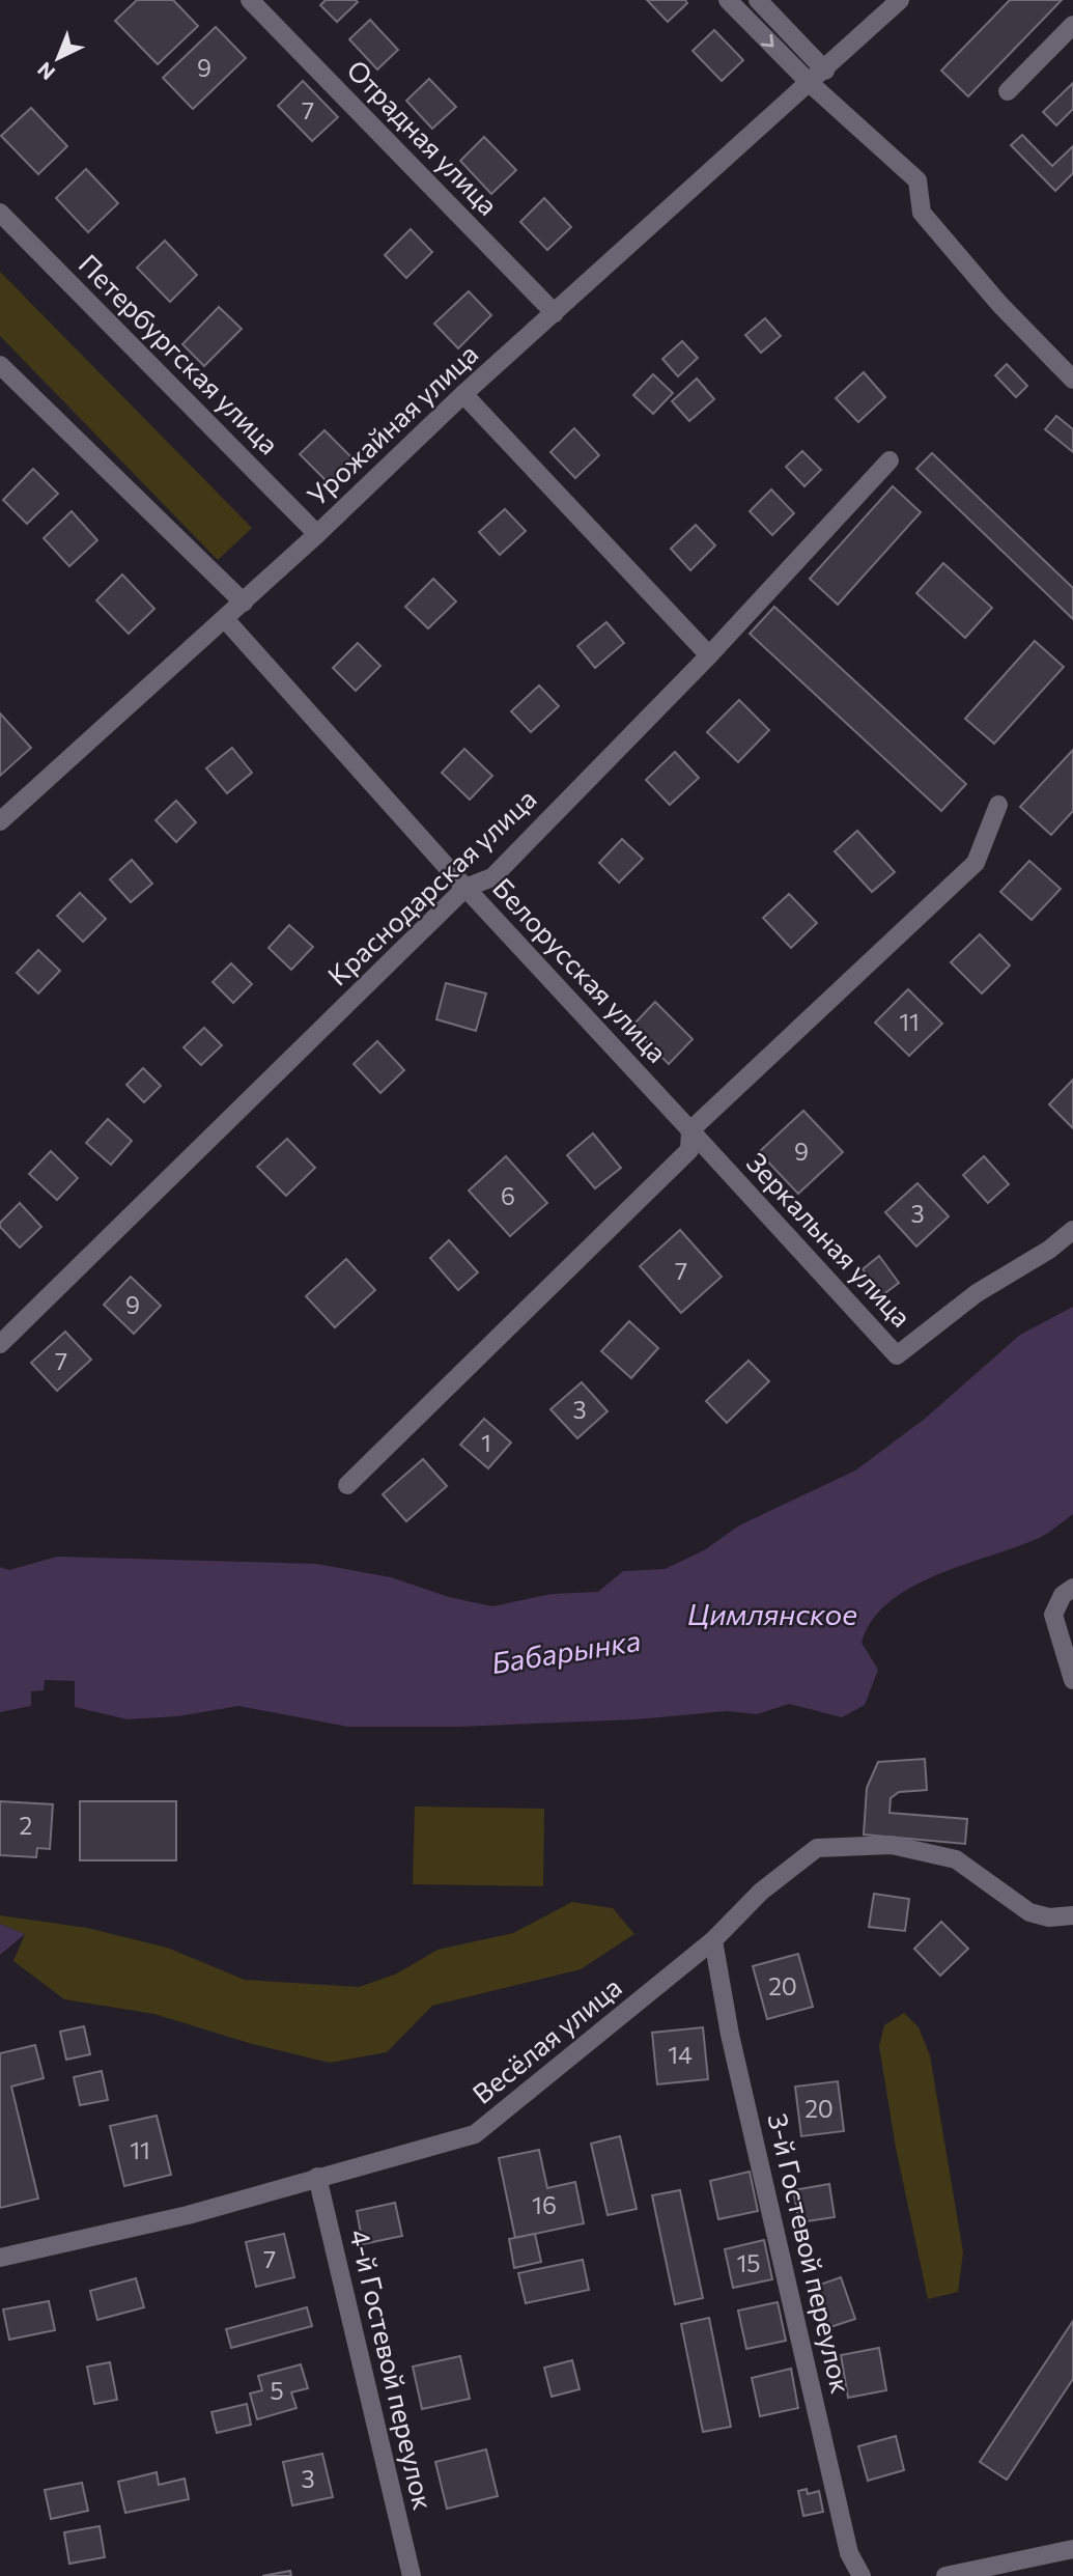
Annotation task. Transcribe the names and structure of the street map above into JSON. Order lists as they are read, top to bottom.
{
  "streets": {
    "street": [
      "Отрадная улица",
      "Петербургская улица",
      "Урожайная улица",
      "Краснодарская улица",
      "Белорусская улица",
      "Зеркальная улица",
      "Весёлая улица",
      "3-й Гостевой переулок",
      "4-й Гостевой переулок"
    ]
  },
  "crossings": [
    ["Отрадная улица", "Урожайная улица"],
    ["Петербургская улица", "Урожайная улица"],
    ["Урожайная улица", "Белорусская улица"],
    ["Краснодарская улица", "Белорусская улица"],
    ["Белорусская улица", "Зеркальная улица"],
    ["Весёлая улица", "3-й Гостевой переулок"],
    ["Весёлая улица", "4-й Гостевой переулок"]
  ],
  "water": ["Цимлянское", "Бабарынка"],
  "house_numbers": [
    "9",
    "7",
    "11",
    "9",
    "6",
    "3",
    "7",
    "9",
    "7",
    "3",
    "1",
    "2",
    "20",
    "14",
    "20",
    "11",
    "16",
    "7",
    "15",
    "5",
    "3"
  ],
  "north": "bottom left"
}
